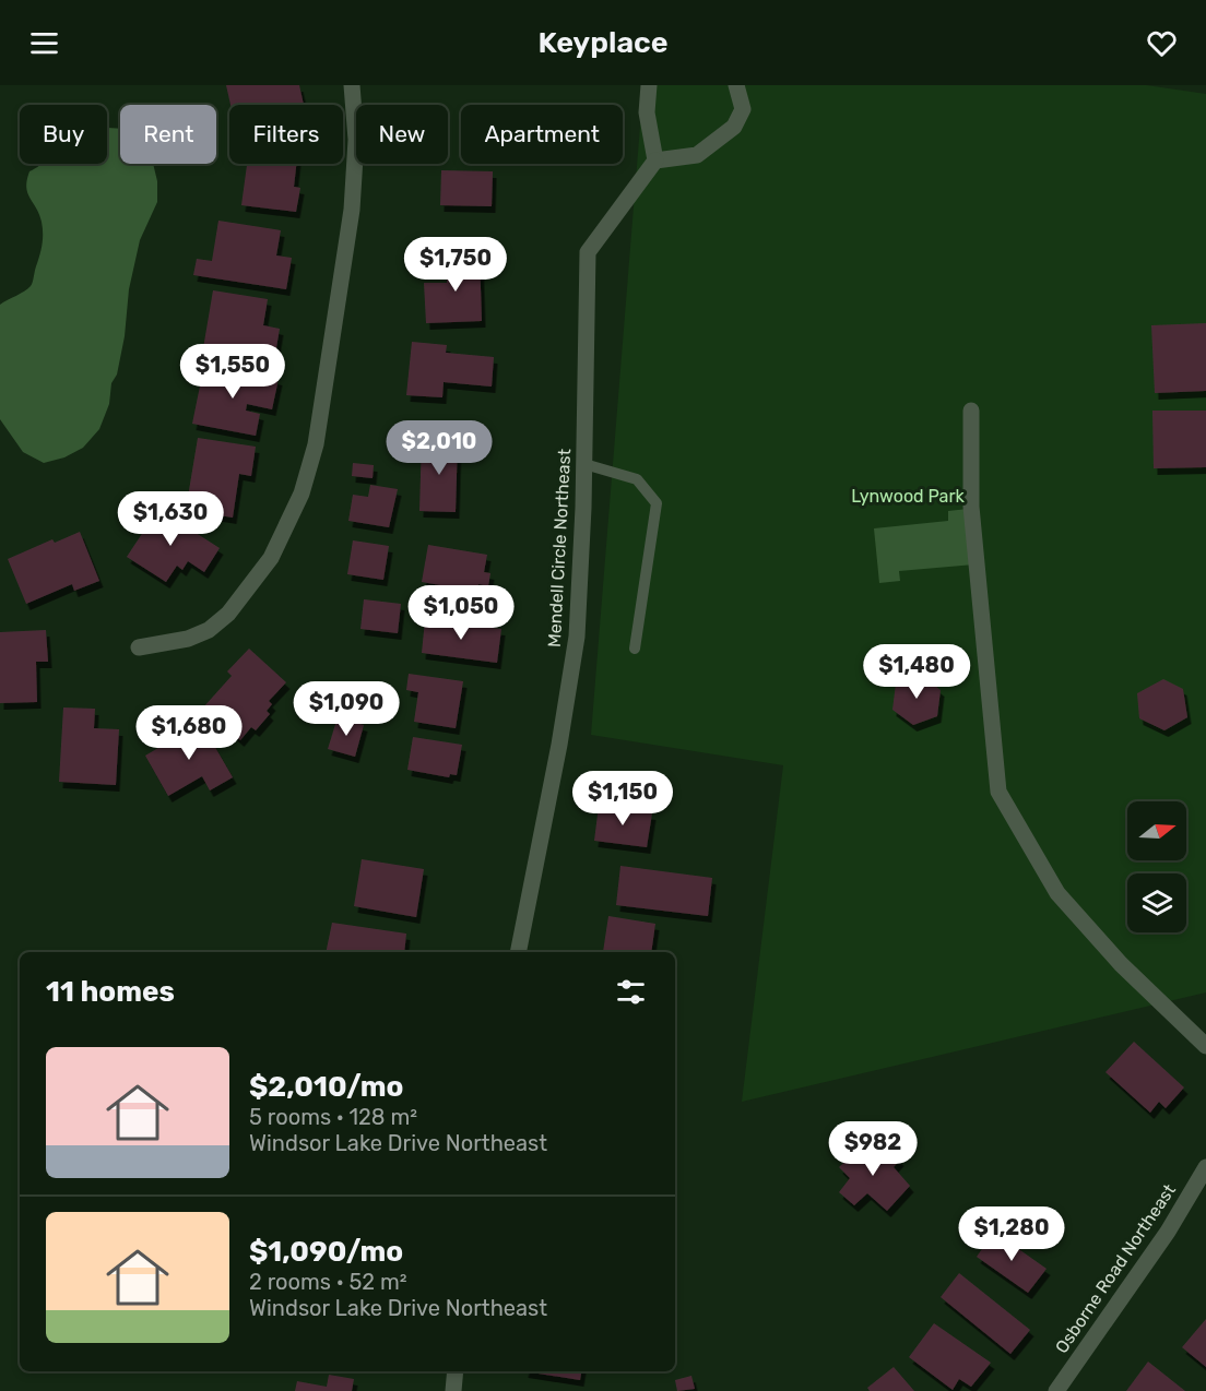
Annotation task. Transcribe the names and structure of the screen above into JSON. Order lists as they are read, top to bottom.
{
  "streets": {
    "street": ["Mendell Circle Northeast", "Osborne Road Northeast"]
  },
  "parks": ["Lynwood Park"],
  "north": "right",
  "page": {
    "header": "Keyplace",
    "chip": [
      "Buy",
      "Rent",
      "Filters",
      "New",
      "Apartment"
    ],
    "price": [
      "$1,750",
      "$1,550",
      "$2,010",
      "$1,630",
      "$1,050",
      "$1,480",
      "$1,090",
      "$1,680",
      "$1,150",
      "$982",
      "$1,280"
    ],
    "heading": "11 homes",
    "list": [
      {
        "name": "$2,010/mo",
        "note": "5 rooms · 128 m² · Windsor Lake Drive Northeast"
      },
      {
        "name": "$1,090/mo",
        "note": "2 rooms · 52 m² · Windsor Lake Drive Northeast"
      }
    ]
  }
}
